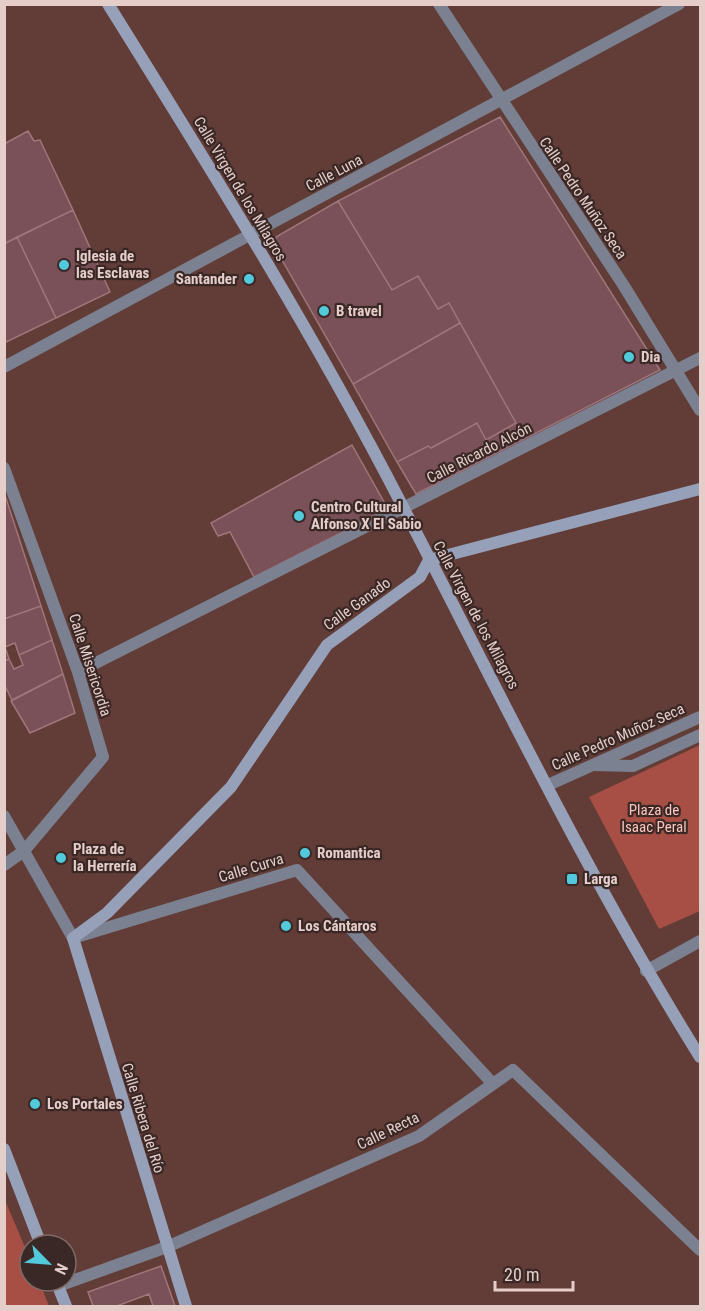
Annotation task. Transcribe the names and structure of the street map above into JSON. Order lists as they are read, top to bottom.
{
  "streets": {
    "street": [
      "Calle Luna",
      "Calle Virgen de los Milagros",
      "Calle Pedro Muñoz Seca",
      "Calle Ricardo Alcón",
      "Calle Ganado",
      "Calle Misericordia",
      "Calle Curva",
      "Calle Ribera del Río",
      "Calle Recta"
    ]
  },
  "crossings": [
    ["Calle Luna", "Calle Virgen de los Milagros"],
    ["Calle Luna", "Calle Pedro Muñoz Seca"],
    ["Calle Virgen de los Milagros", "Calle Pedro Muñoz Seca"],
    ["Calle Virgen de los Milagros", "Calle Ricardo Alcón"],
    ["Calle Virgen de los Milagros", "Calle Ganado"],
    ["Calle Pedro Muñoz Seca", "Calle Ricardo Alcón"],
    ["Calle Ricardo Alcón", "Calle Misericordia"],
    ["Calle Ganado", "Calle Curva"],
    ["Calle Ganado", "Calle Ribera del Río"],
    ["Calle Curva", "Calle Ribera del Río"],
    ["Calle Curva", "Calle Recta"],
    ["Calle Ribera del Río", "Calle Recta"]
  ],
  "parks": ["Plaza de Isaac Peral"],
  "places": {
    "other": [
      "Iglesia de las Esclavas",
      "Santander",
      "B travel",
      "Dia",
      "Centro Cultural Alfonso X El Sabio",
      "Romantica",
      "Plaza de la Herrería",
      "Los Cántaros",
      "Los Portales"
    ],
    "transit": ["Larga"]
  },
  "scale_bar": "20 m",
  "north": "bottom right"
}
